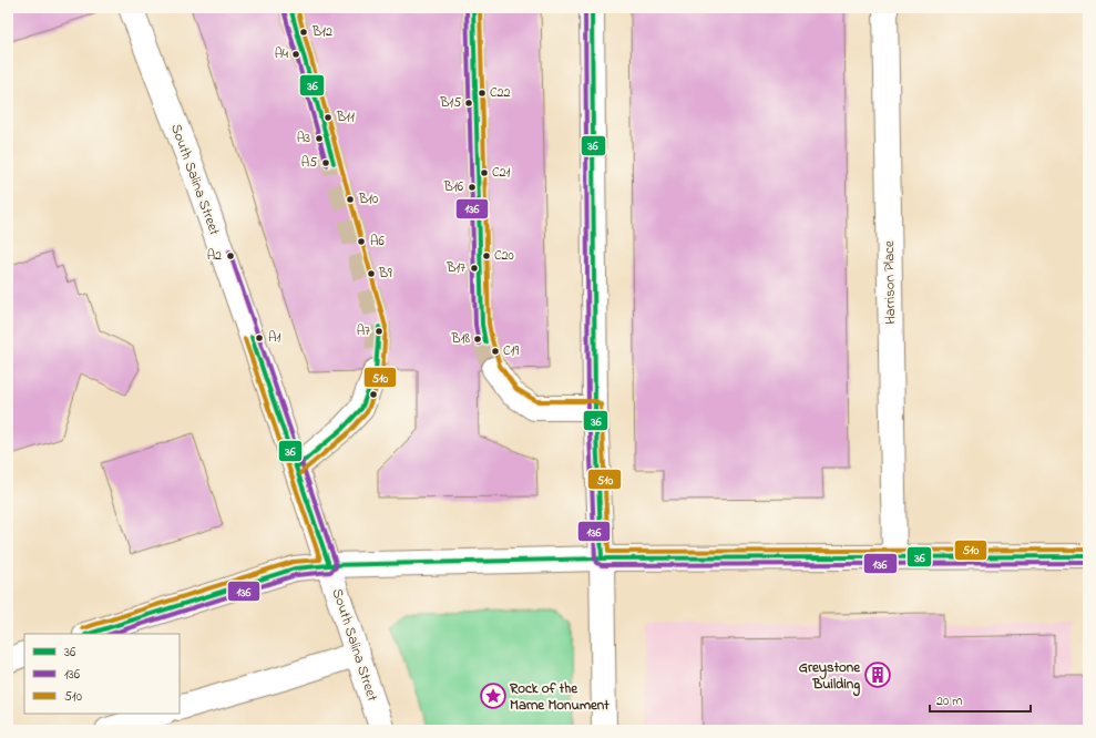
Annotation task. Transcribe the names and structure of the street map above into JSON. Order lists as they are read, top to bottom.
{
  "streets": {
    "main road": ["South Salina Street", "Harrison Place"]
  },
  "places": {
    "other": [
      "B12",
      "A4",
      "C22",
      "B15",
      "B11",
      "A3",
      "A5",
      "C21",
      "B16",
      "B10",
      "A6",
      "A2",
      "C20",
      "B17",
      "B9",
      "A7",
      "A1",
      "B18",
      "C19"
    ],
    "building": ["Greystone Building"],
    "place": ["Rock of the Marne Monument"]
  },
  "lines": ["transit line 36", "transit line 136", "transit line 510"],
  "legend": ["36", "136", "510"],
  "scale_bar": "20 m"
}
